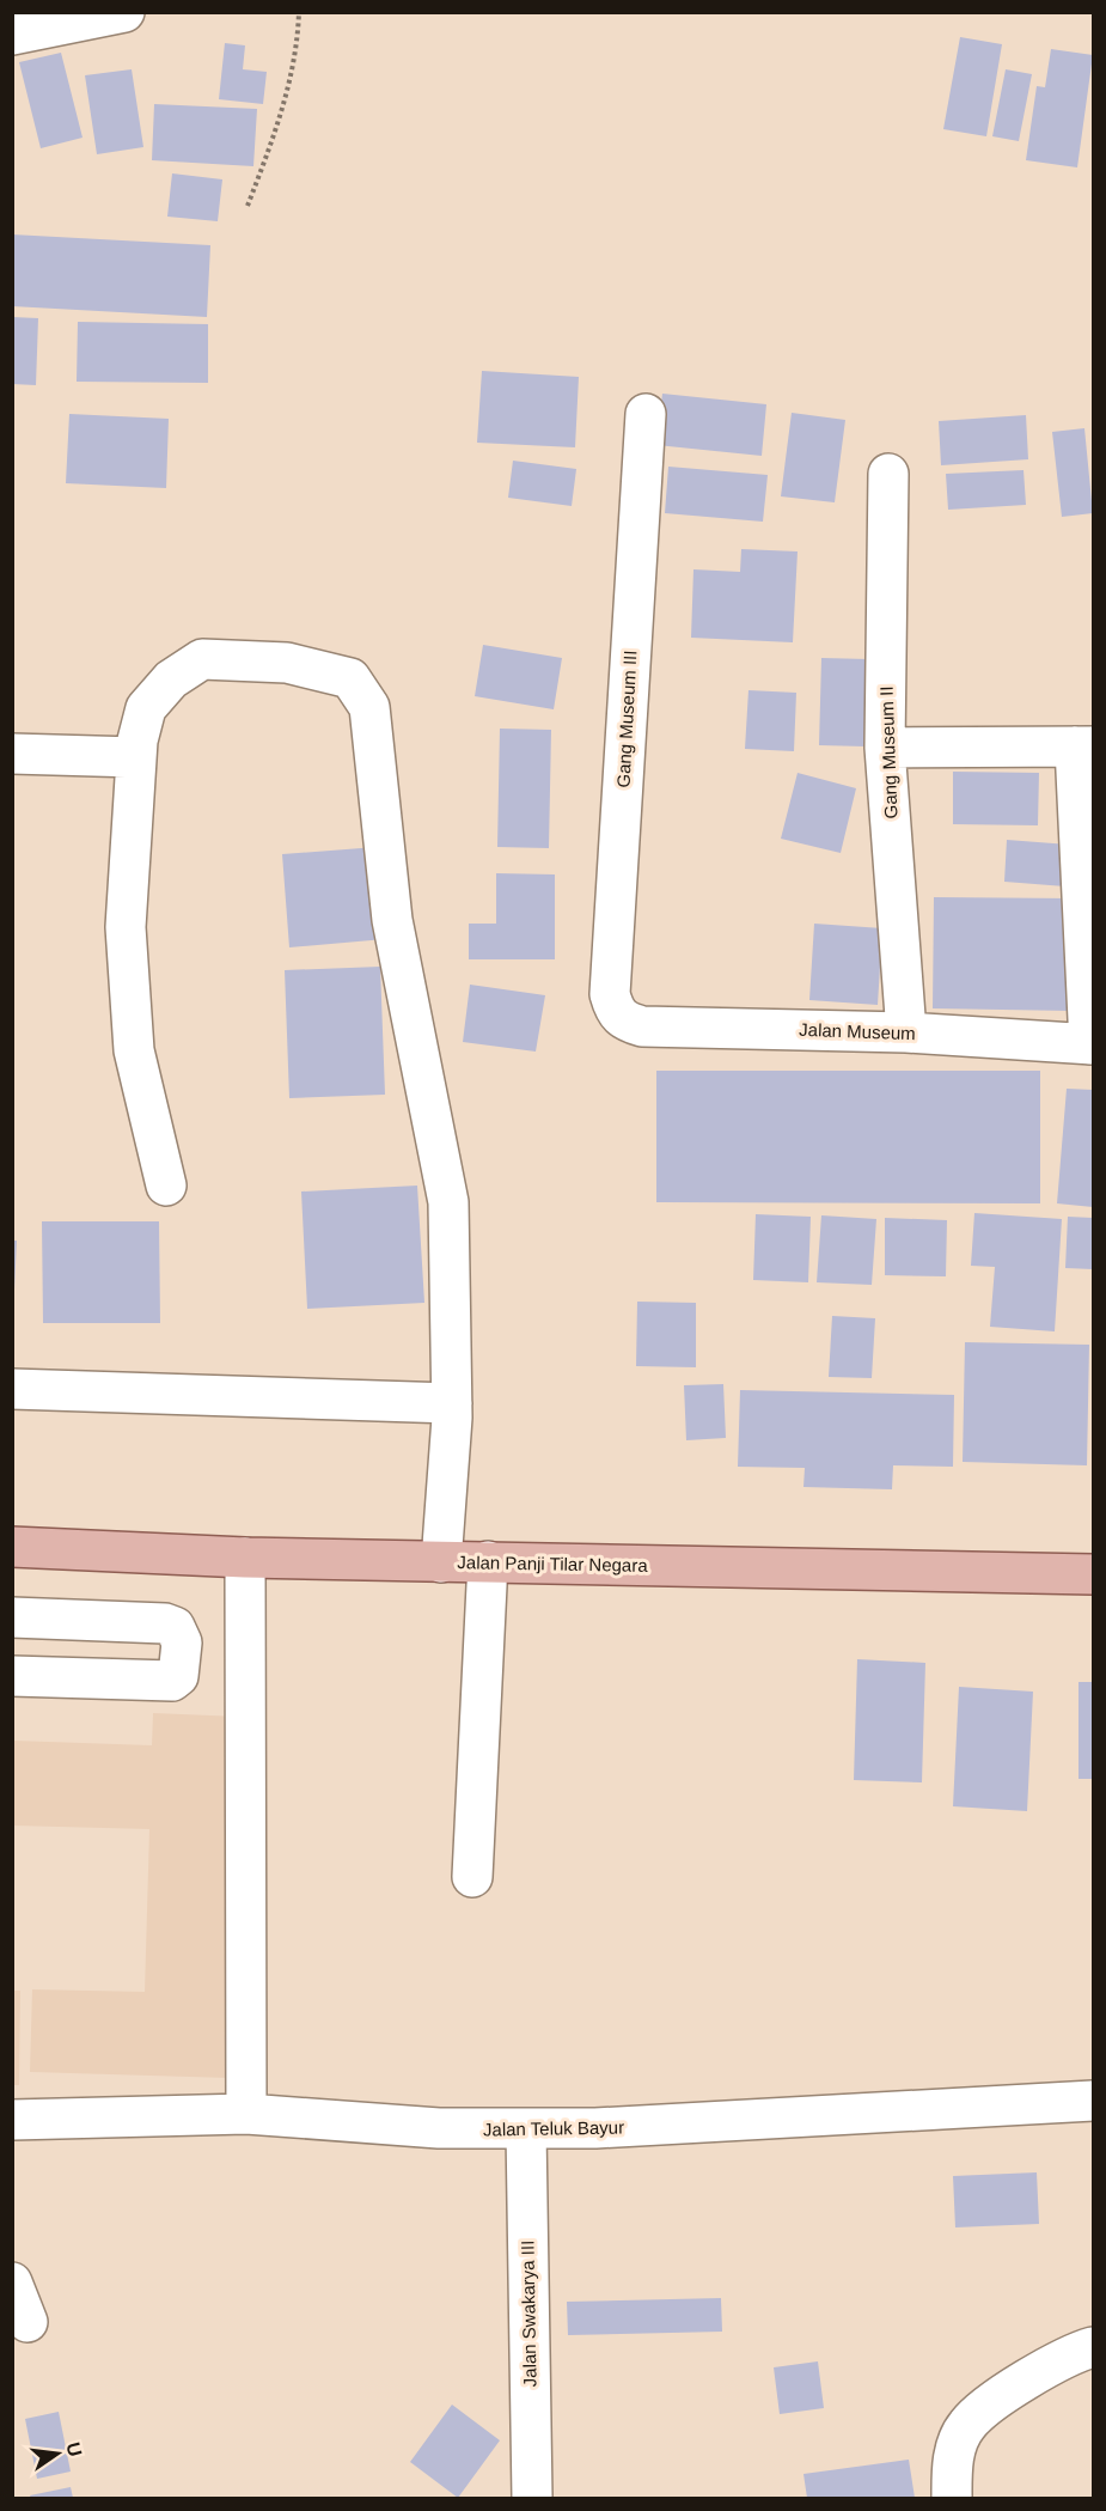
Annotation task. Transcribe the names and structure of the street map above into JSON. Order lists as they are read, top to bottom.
{
  "streets": {
    "main road": ["Jalan Panji Tilar Negara"],
    "street": [
      "Gang Museum III",
      "Gang Museum II",
      "Jalan Museum",
      "Jalan Teluk Bayur",
      "Jalan Swakarya III"
    ]
  },
  "crossings": [
    ["Gang Museum III", "Jalan Museum"],
    ["Gang Museum II", "Jalan Museum"],
    ["Jalan Teluk Bayur", "Jalan Swakarya III"]
  ],
  "north": "right"
}
